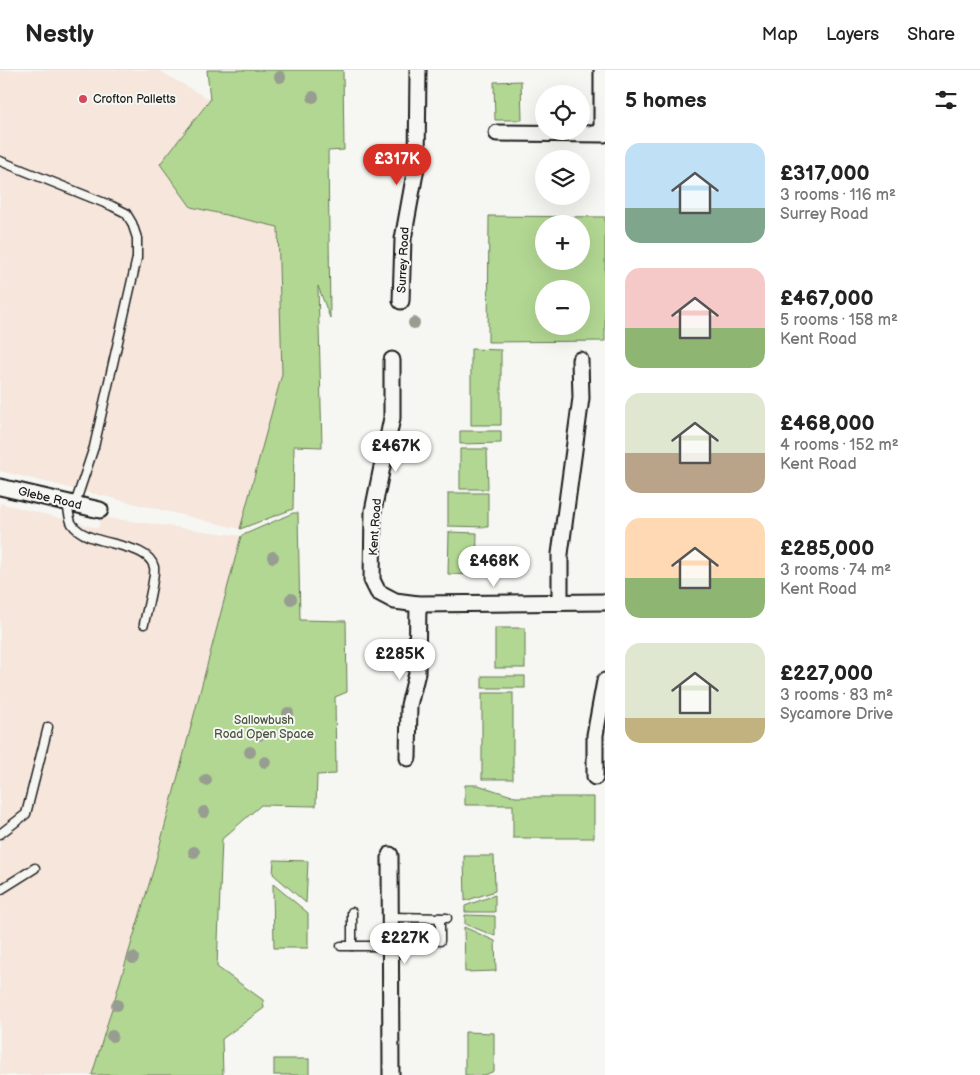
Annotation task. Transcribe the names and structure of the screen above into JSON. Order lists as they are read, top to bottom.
{
  "streets": {
    "street": ["Surrey Road", "Glebe Road", "Kent Road"]
  },
  "parks": ["Sallowbush Road Open Space"],
  "places": ["Crofton Palletts"],
  "page": {
    "header": "Nestly",
    "nav": ["Map", "Layers", "Share"],
    "heading": "5 homes",
    "map_buttons": ["+", "−"],
    "list": [
      {
        "name": "£317,000",
        "note": "3 rooms · 116 m² · Surrey Road"
      },
      {
        "name": "£467,000",
        "note": "5 rooms · 158 m² · Kent Road"
      },
      {
        "name": "£468,000",
        "note": "4 rooms · 152 m² · Kent Road"
      },
      {
        "name": "£285,000",
        "note": "3 rooms · 74 m² · Kent Road"
      },
      {
        "name": "£227,000",
        "note": "3 rooms · 83 m² · Sycamore Drive"
      }
    ],
    "price": [
      "£317K",
      "£467K",
      "£468K",
      "£285K",
      "£227K"
    ]
  }
}
